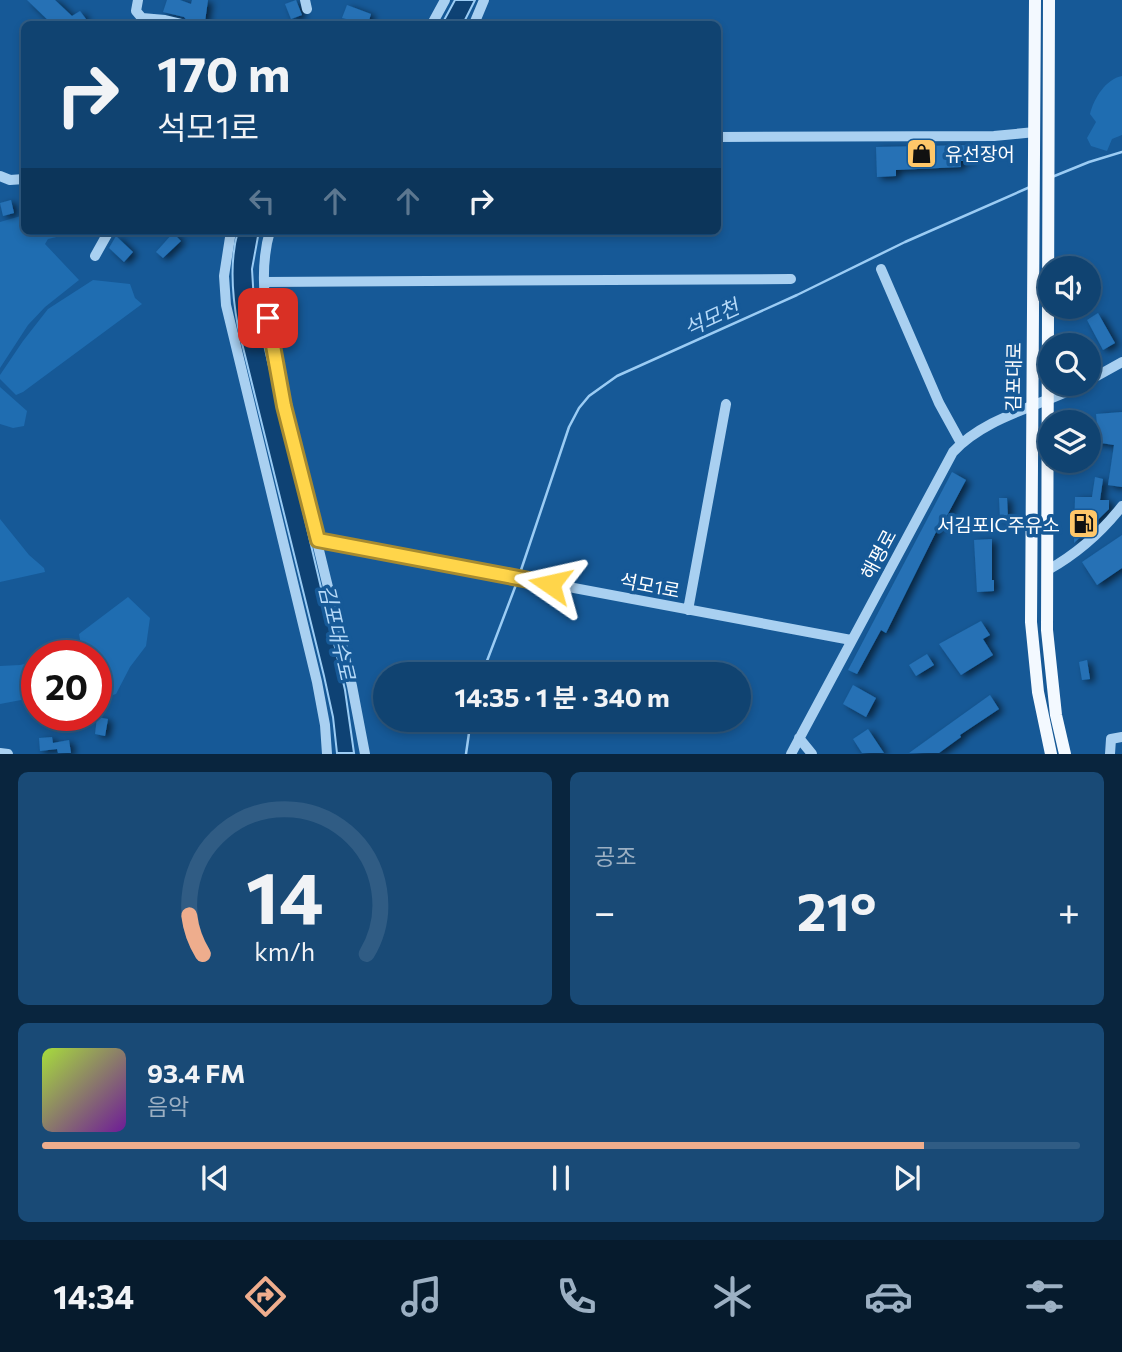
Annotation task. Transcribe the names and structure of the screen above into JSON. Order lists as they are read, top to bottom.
{
  "streets": {
    "main road": ["김포대로"],
    "lane": ["해평로", "석모1로"]
  },
  "crossings": [
    ["김포대로", "해평로"],
    ["해평로", "석모1로"]
  ],
  "water": ["석모천", "김포대수로"],
  "places": {
    "shop": ["유선장어"],
    "fuel station": ["서김포IC주유소"]
  },
  "page": {
    "turn": ["170 m", "석모1로"],
    "limit": "20",
    "trip": "14:35 · 1 분 · 340 m",
    "tile": "공조",
    "heat": ["−", "21°", "+"],
    "song": ["93.4 FM", "음악"],
    "tabs": "14:34",
    "gauge": ["14", "km/h"]
  }
}
